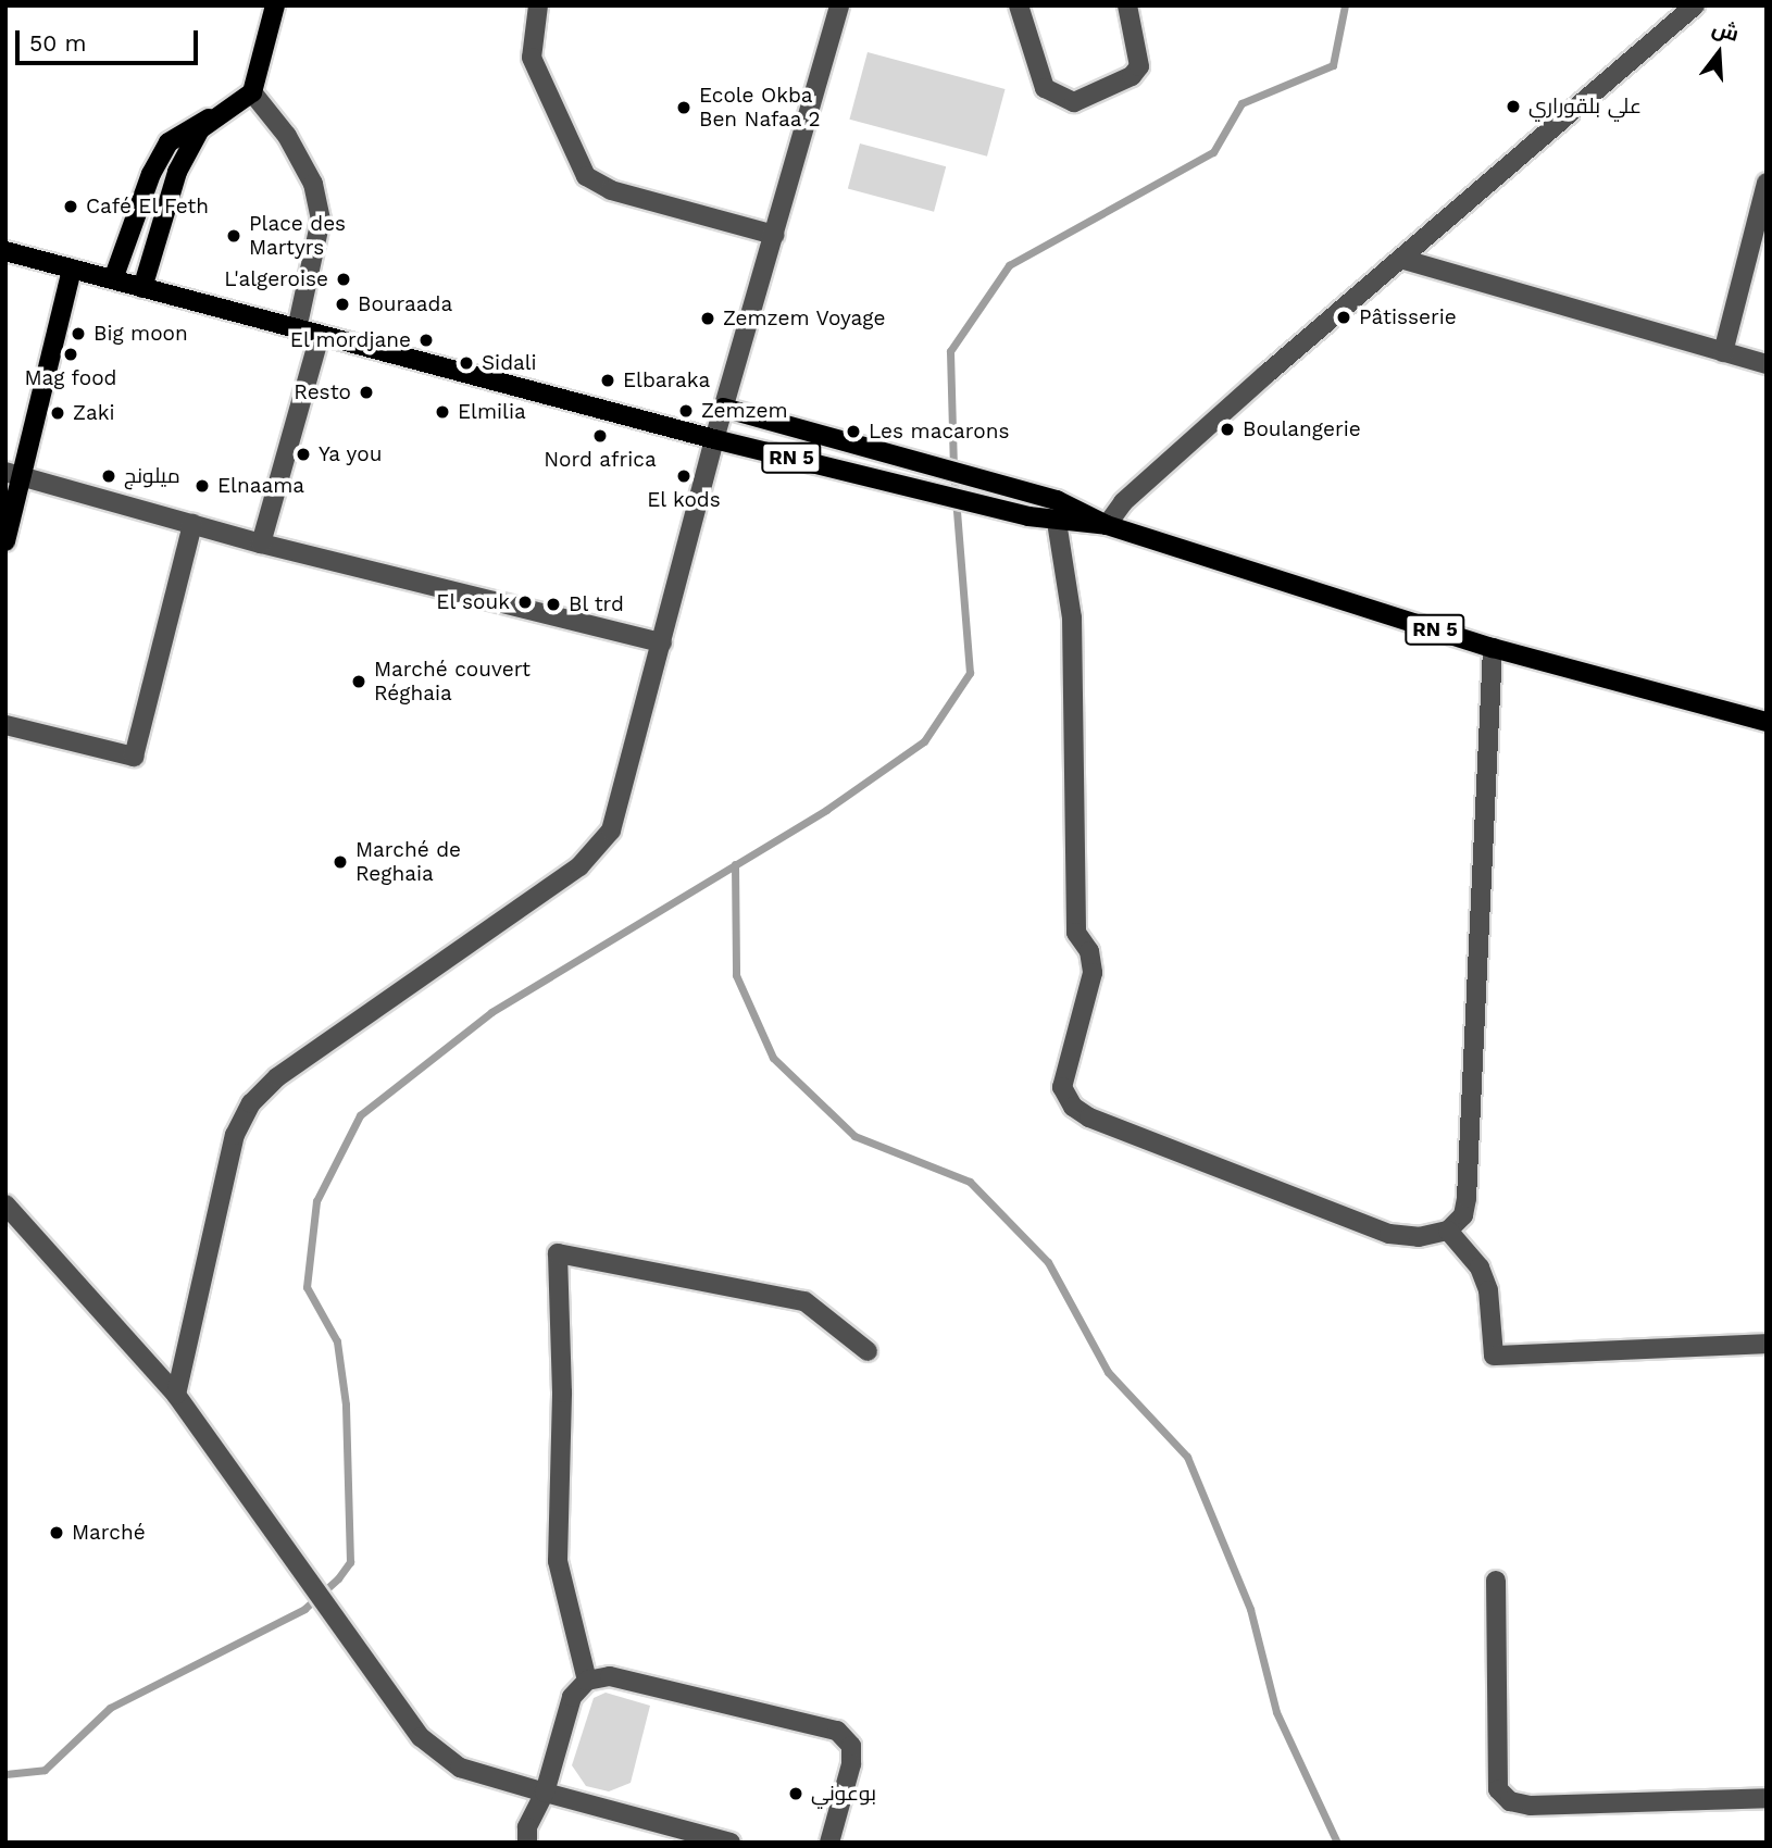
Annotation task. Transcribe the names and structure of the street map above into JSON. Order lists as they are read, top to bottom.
{
  "streets": {
    "main road": ["RN 5"]
  },
  "places": [
    "علي بلقوراري",
    "Ecole Okba Ben Nafaa 2",
    "Café El Feth",
    "Place des Martyrs",
    "L'algeroise",
    "Bouraada",
    "Pâtisserie",
    "Zemzem Voyage",
    "Big moon",
    "El mordjane",
    "Mag food",
    "Sidali",
    "Elbaraka",
    "Resto",
    "Zemzem",
    "Elmilia",
    "Zaki",
    "Boulangerie",
    "Les macarons",
    "Nord africa",
    "Ya you",
    "ميلونج",
    "El kods",
    "Elnaama",
    "El souk",
    "Bl trd",
    "Marché couvert Réghaia",
    "Marché de Reghaia",
    "Marché",
    "بوعوني"
  ],
  "scale_bar": "50 m",
  "north": "top"
}
